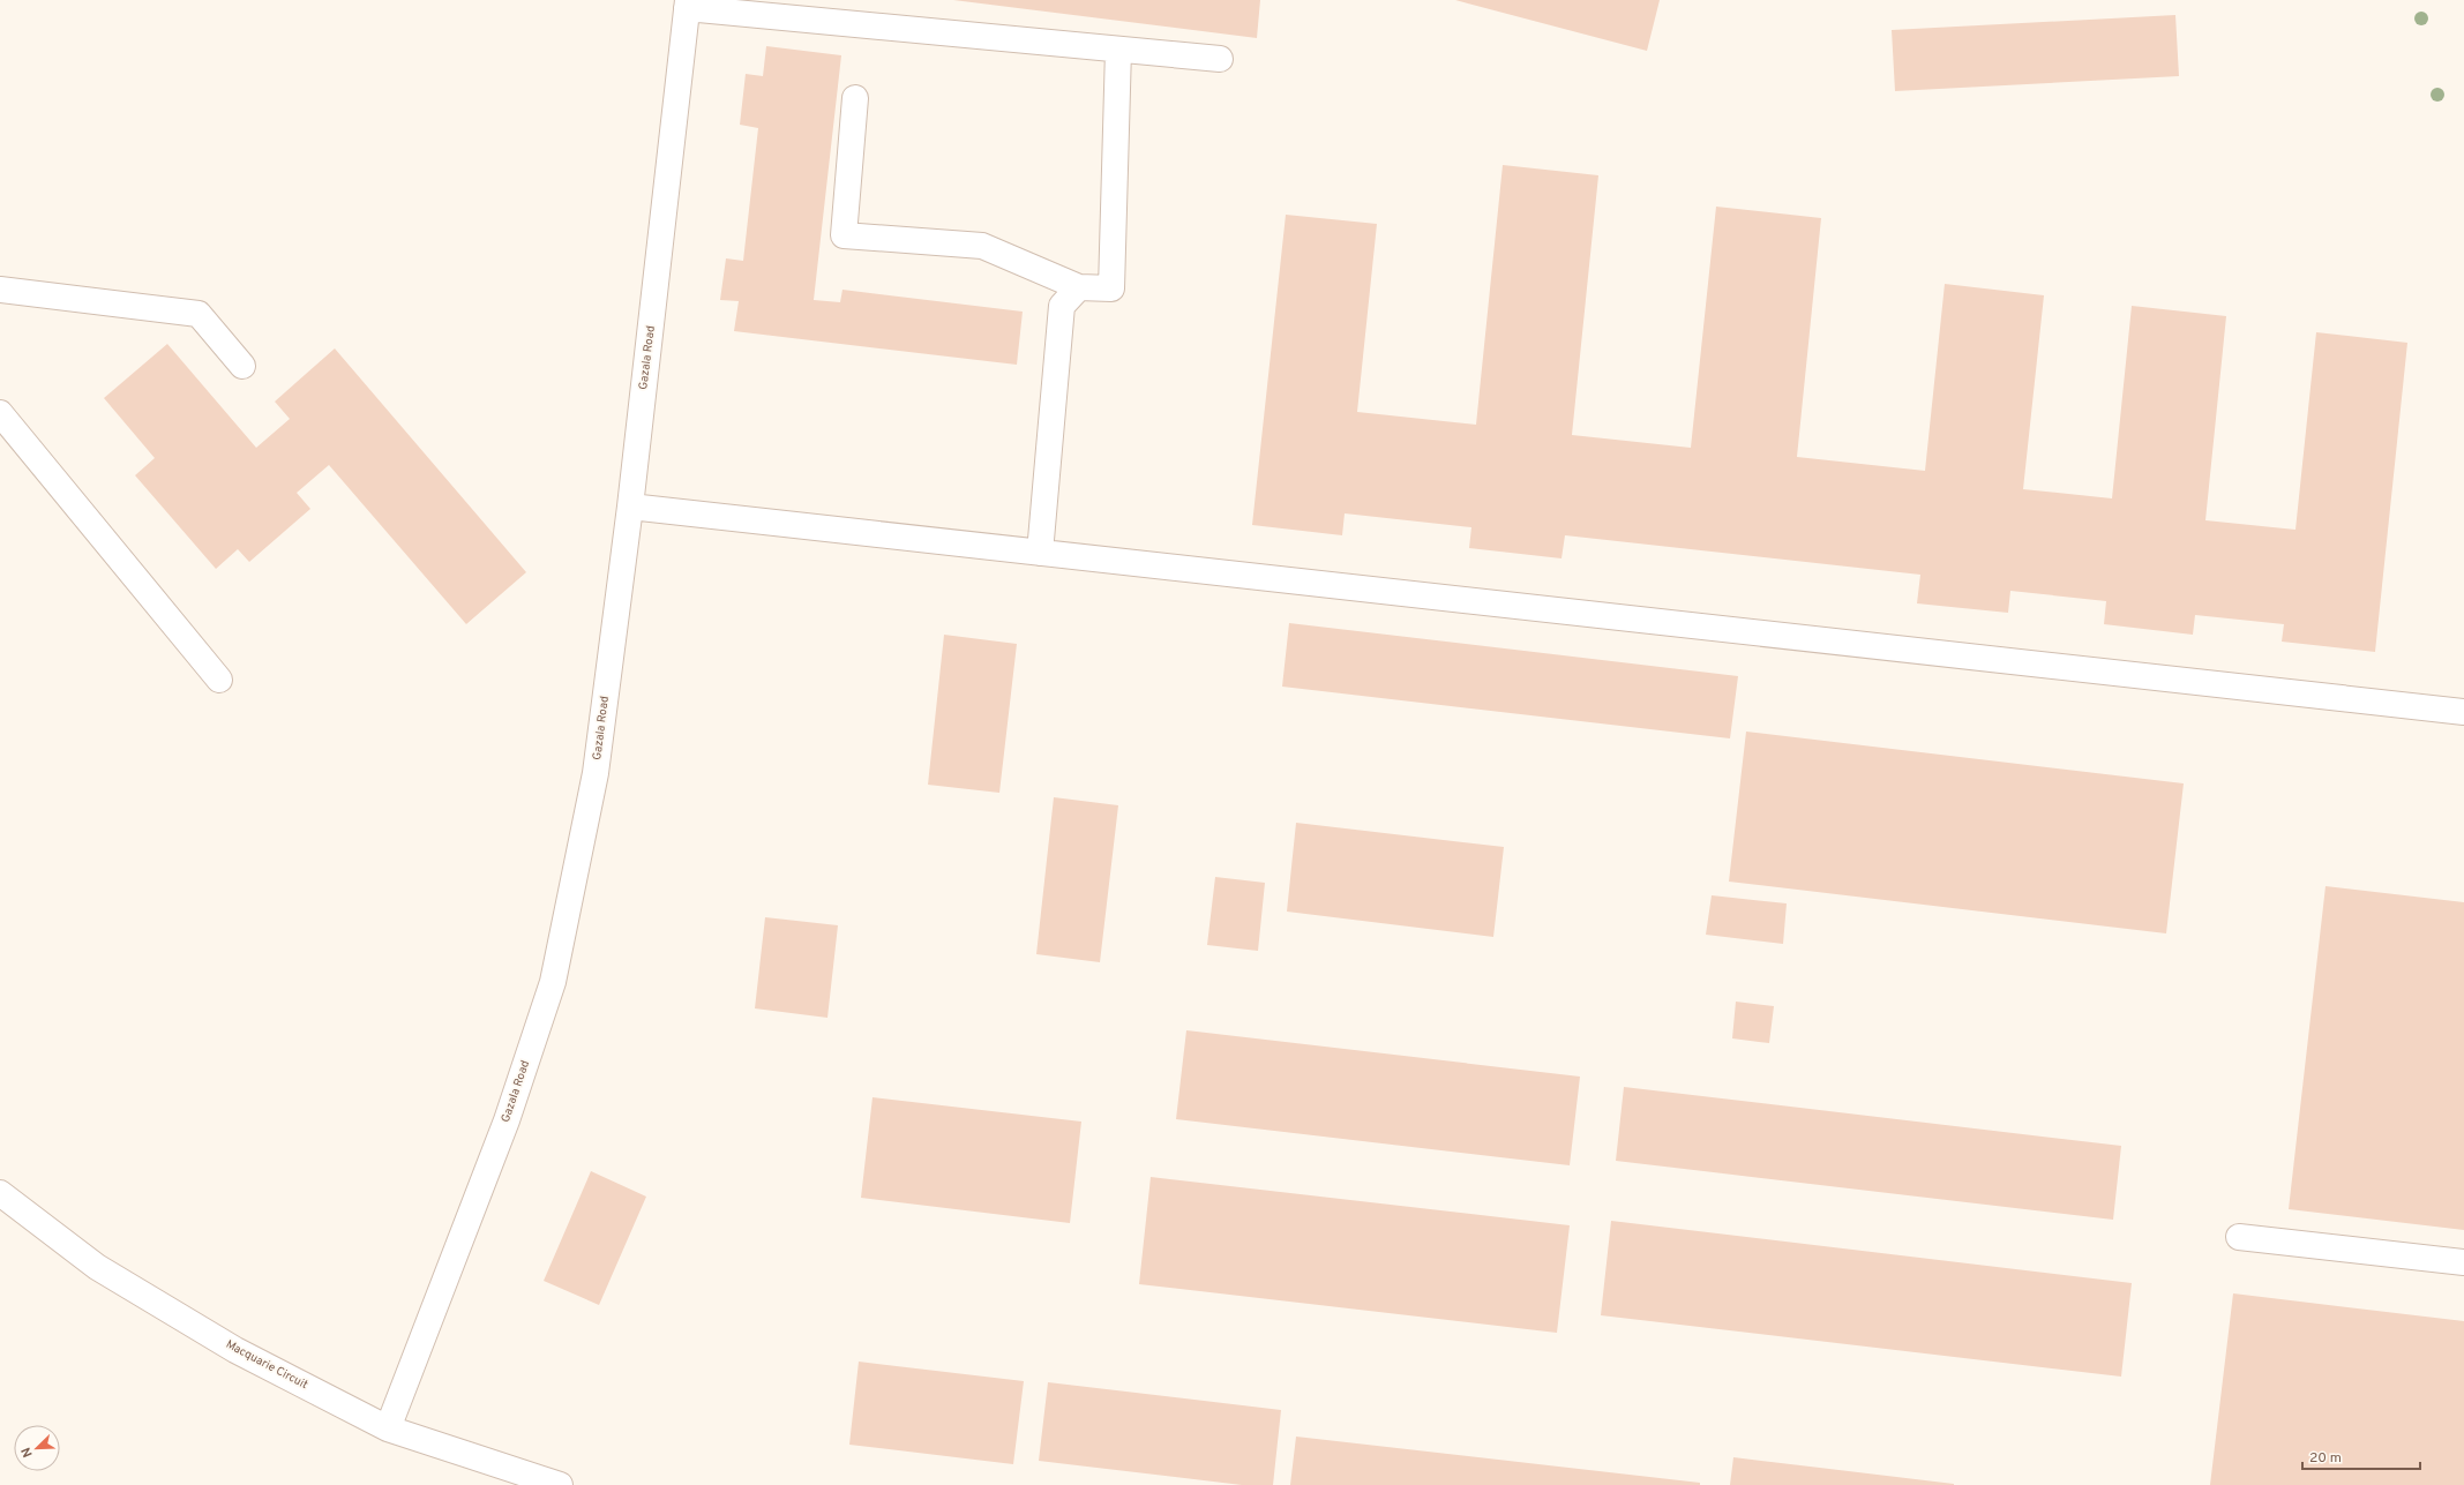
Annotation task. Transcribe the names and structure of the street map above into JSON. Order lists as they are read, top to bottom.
{
  "streets": {
    "street": ["Gazala Road", "Macquarie Circuit"]
  },
  "crossings": [
    ["Gazala Road", "Macquarie Circuit"]
  ],
  "scale_bar": "20 m",
  "north": "bottom left"
}
